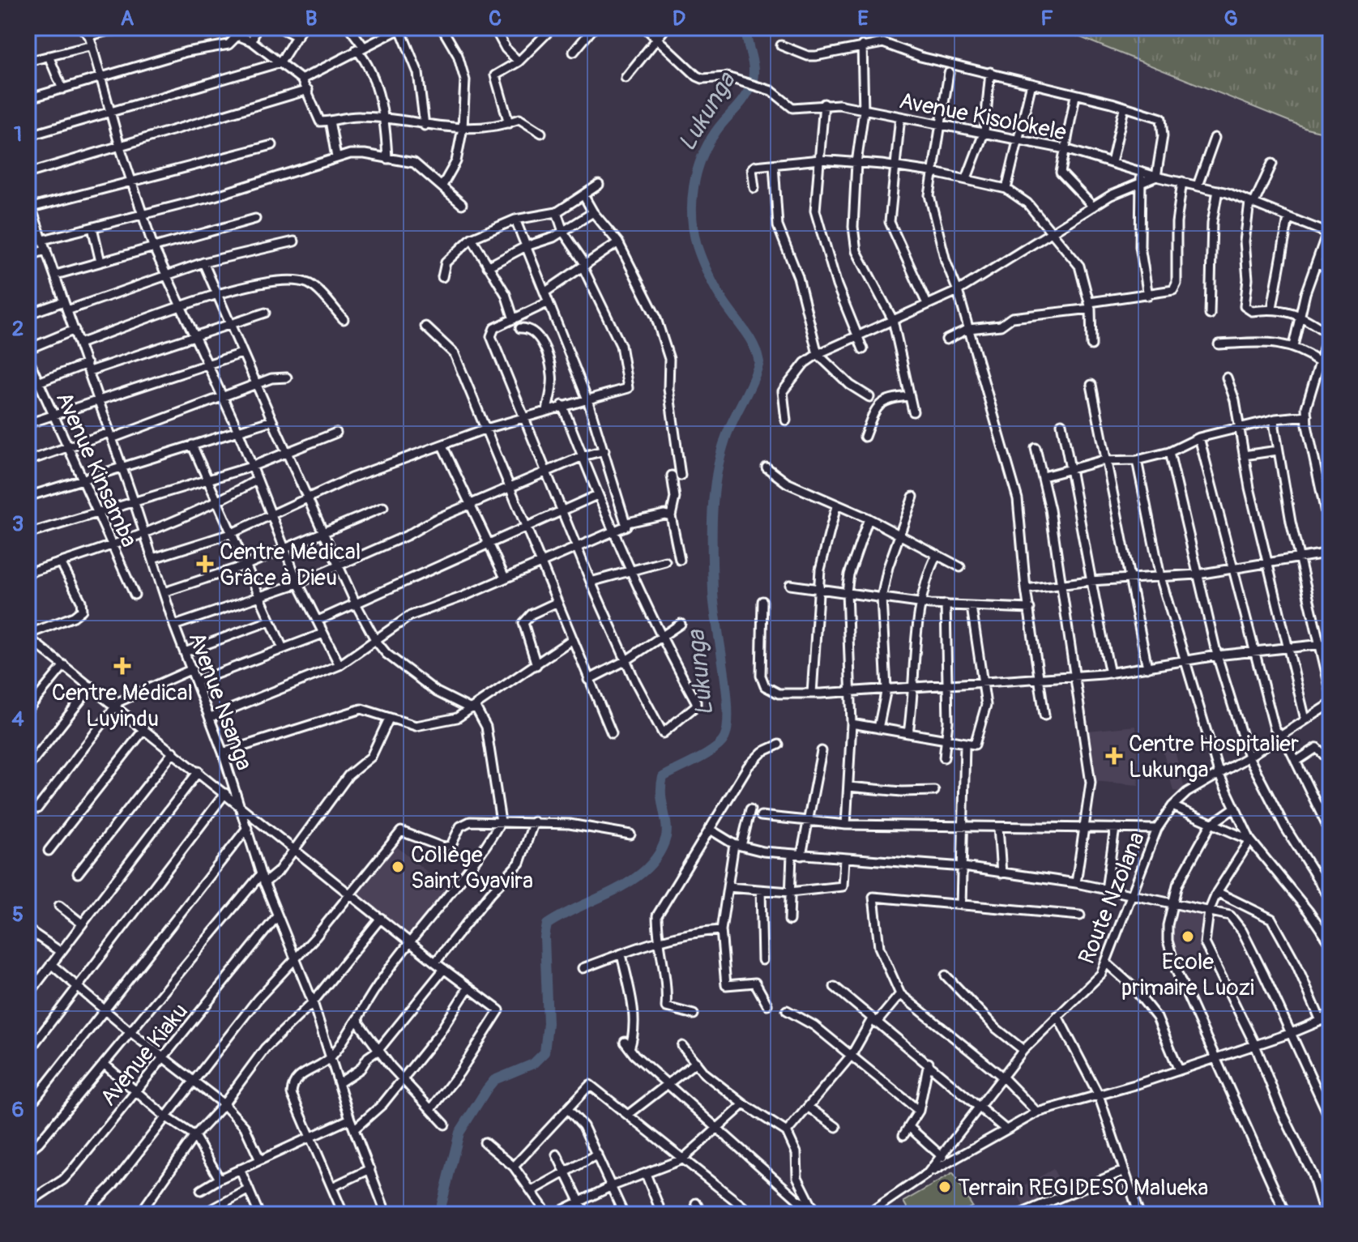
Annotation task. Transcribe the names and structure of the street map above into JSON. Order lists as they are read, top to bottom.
{
  "streets": {
    "street": [
      "Avenue Kisolokele",
      "Avenue Kinsamba",
      "Avenue Nsanga",
      "Route Nzolana",
      "Avenue Kiaku"
    ]
  },
  "crossings": [
    ["Avenue Nsanga", "Avenue Kiaku"]
  ],
  "water": ["Lukunga"],
  "places": {
    "health": ["Centre Médical Grâce à Dieu", "Centre Médical Luyindu", "Centre Hospitalier Lukunga"],
    "other": ["Collège Saint Gyavira", "Ecole primaire Luozi", "Terrain REGIDESO Malueka"]
  },
  "grid": {
    "columns": [
      "A",
      "B",
      "C",
      "D",
      "E",
      "F",
      "G"
    ],
    "rows": [
      "1",
      "2",
      "3",
      "4",
      "5",
      "6"
    ]
  }
}
